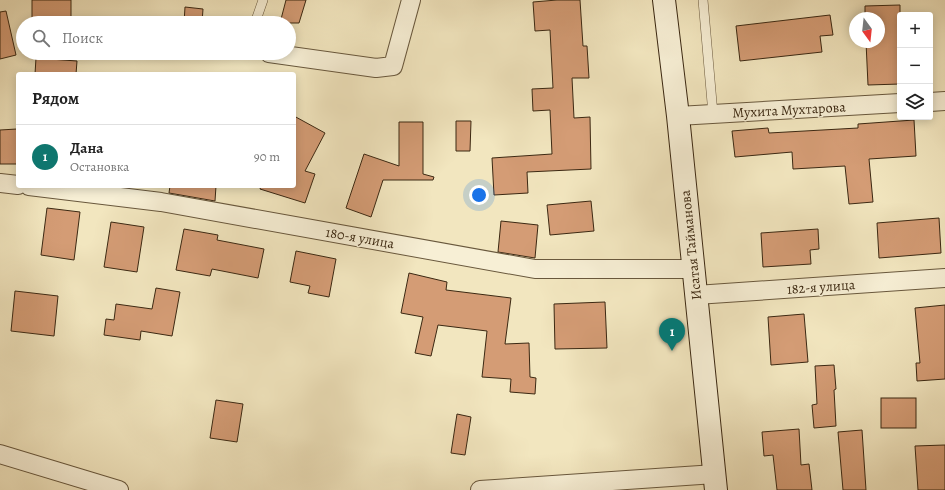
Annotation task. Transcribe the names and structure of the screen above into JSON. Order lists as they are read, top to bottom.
{
  "streets": {
    "street": [
      "Мухита Мухтарова",
      "180-я улица",
      "Исатая Тайманова",
      "182-я улица"
    ]
  },
  "crossings": [
    ["Мухита Мухтарова", "Исатая Тайманова"],
    ["180-я улица", "Исатая Тайманова"],
    ["Исатая Тайманова", "182-я улица"]
  ],
  "north": "bottom",
  "page": {
    "map_buttons": ["+", "−"],
    "search": "Поиск",
    "heading": "Рядом",
    "list": [
      {
        "mark": "1",
        "name": "Дана",
        "note": "Остановка",
        "value": "90 m"
      }
    ],
    "pins": "1"
  }
}
